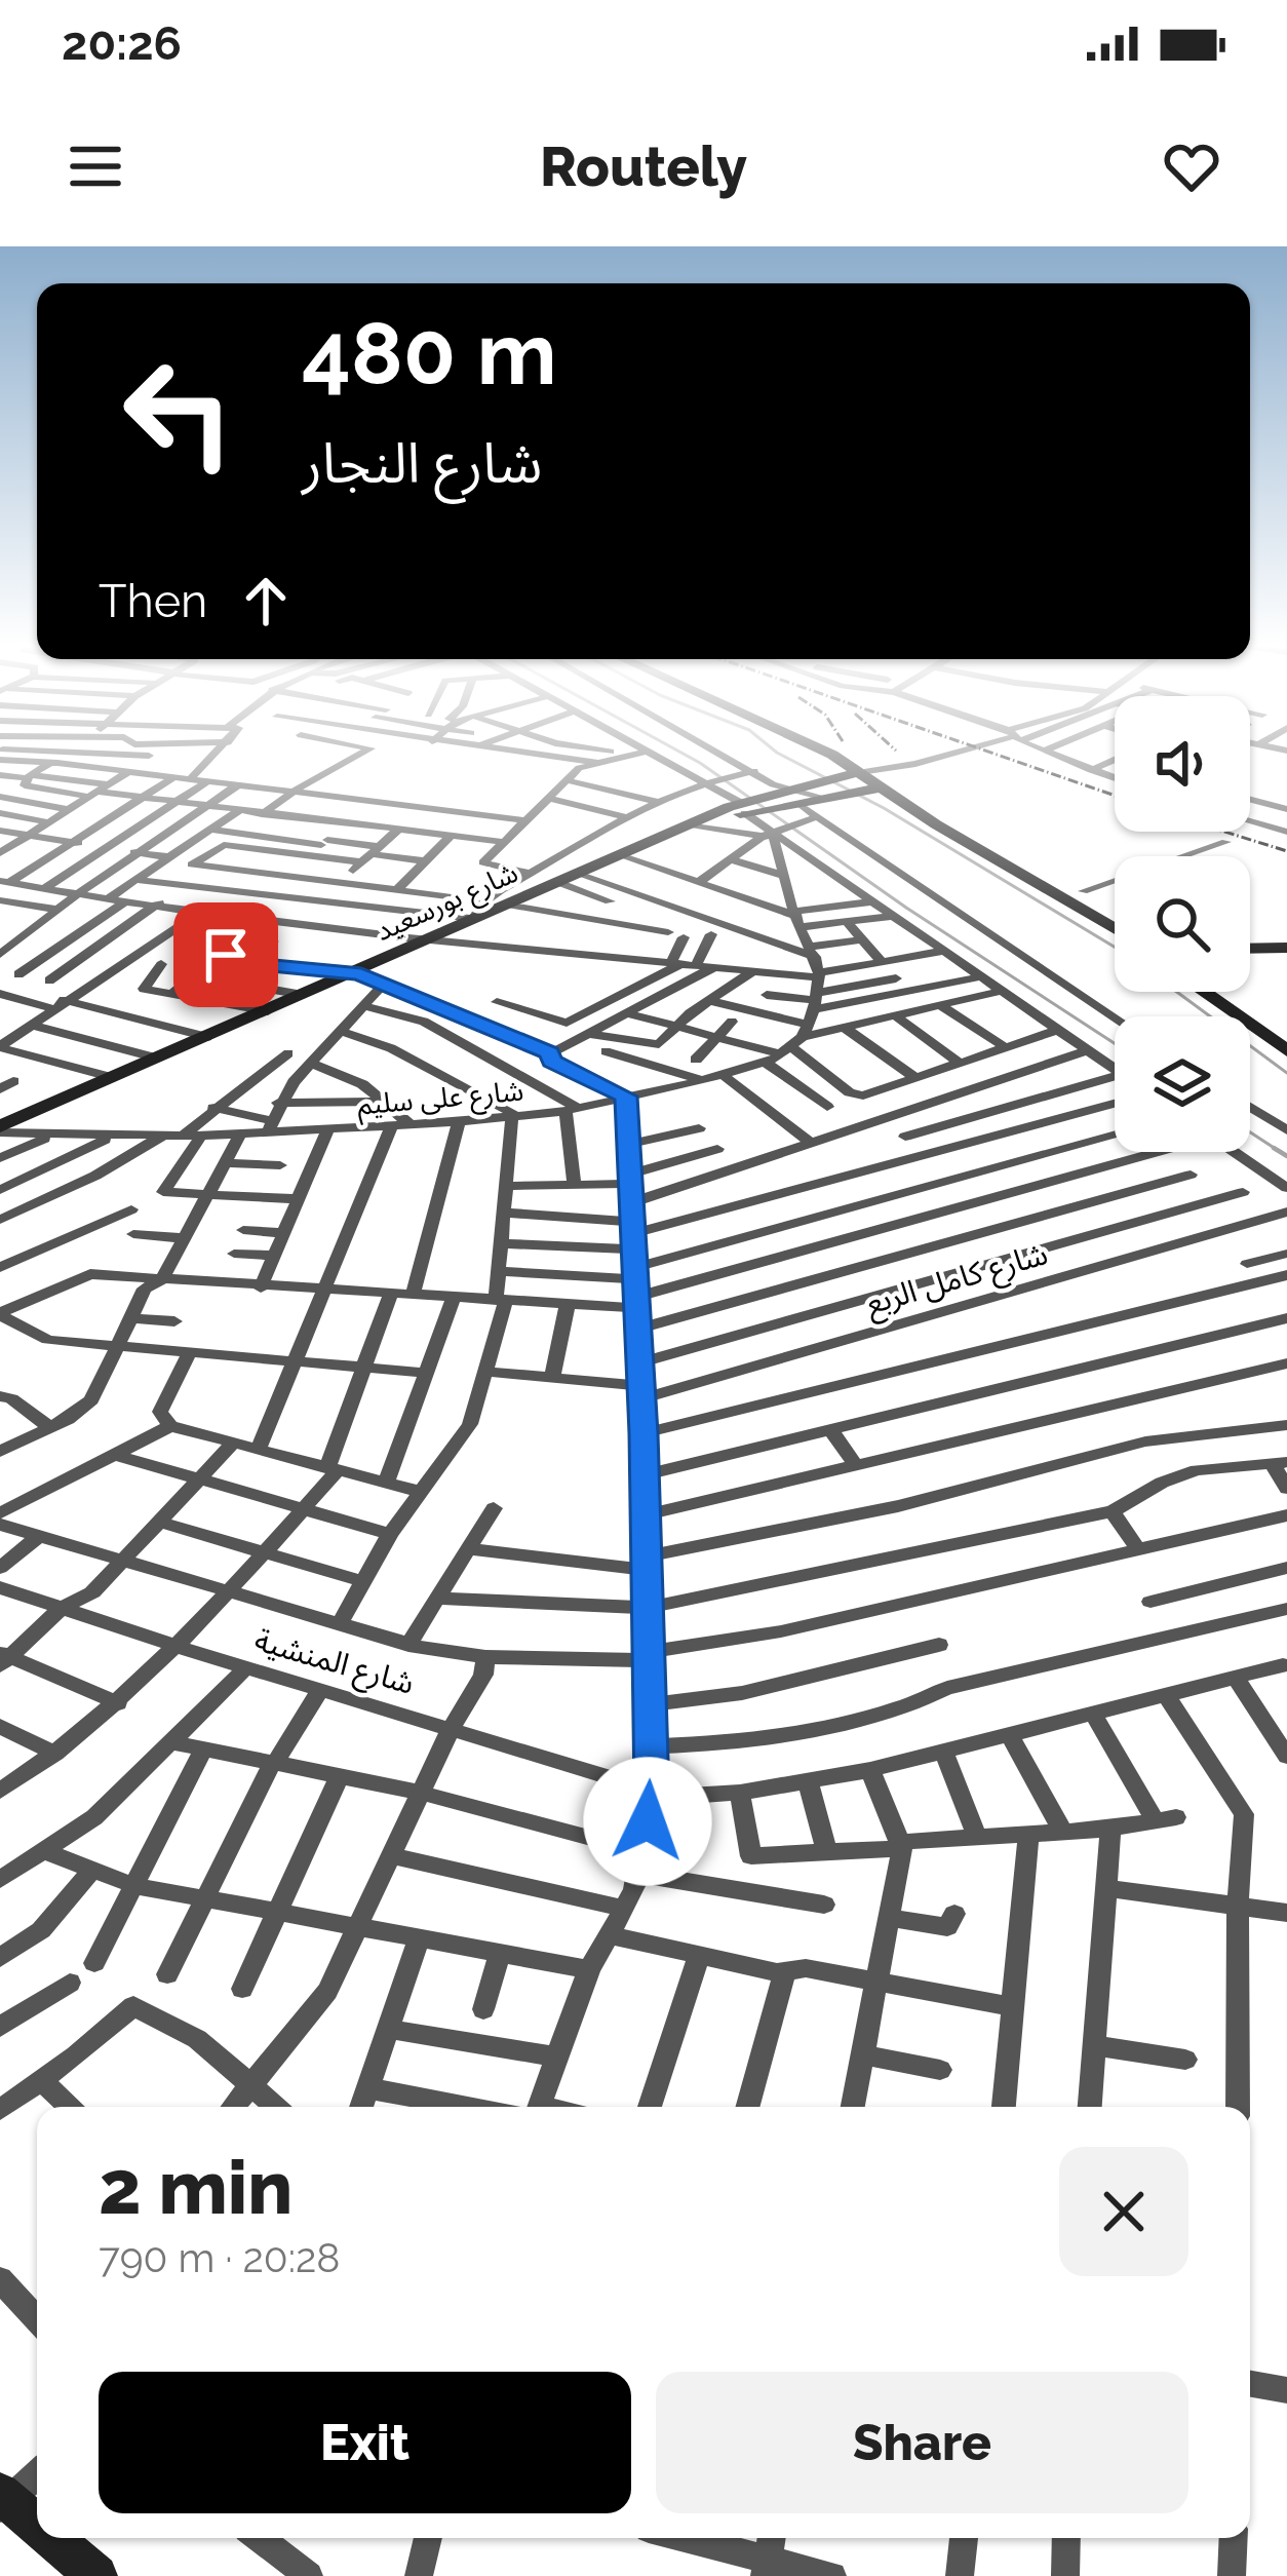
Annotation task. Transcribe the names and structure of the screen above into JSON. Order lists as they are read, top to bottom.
{
  "streets": {
    "main road": ["شارع بورسعيد"],
    "street": ["شارع على سليم", "شارع كامل الربع", "شارع المنشية"]
  },
  "crossings": [
    ["شارع بورسعيد", "شارع على سليم"]
  ],
  "page": {
    "status": "20:26",
    "header": "Routely",
    "turn": ["480 m", "شارع النجار"],
    "then": "Then",
    "heading": ["2 min", "790 m · 20:28"],
    "buttons": ["Exit", "Share"]
  }
}
